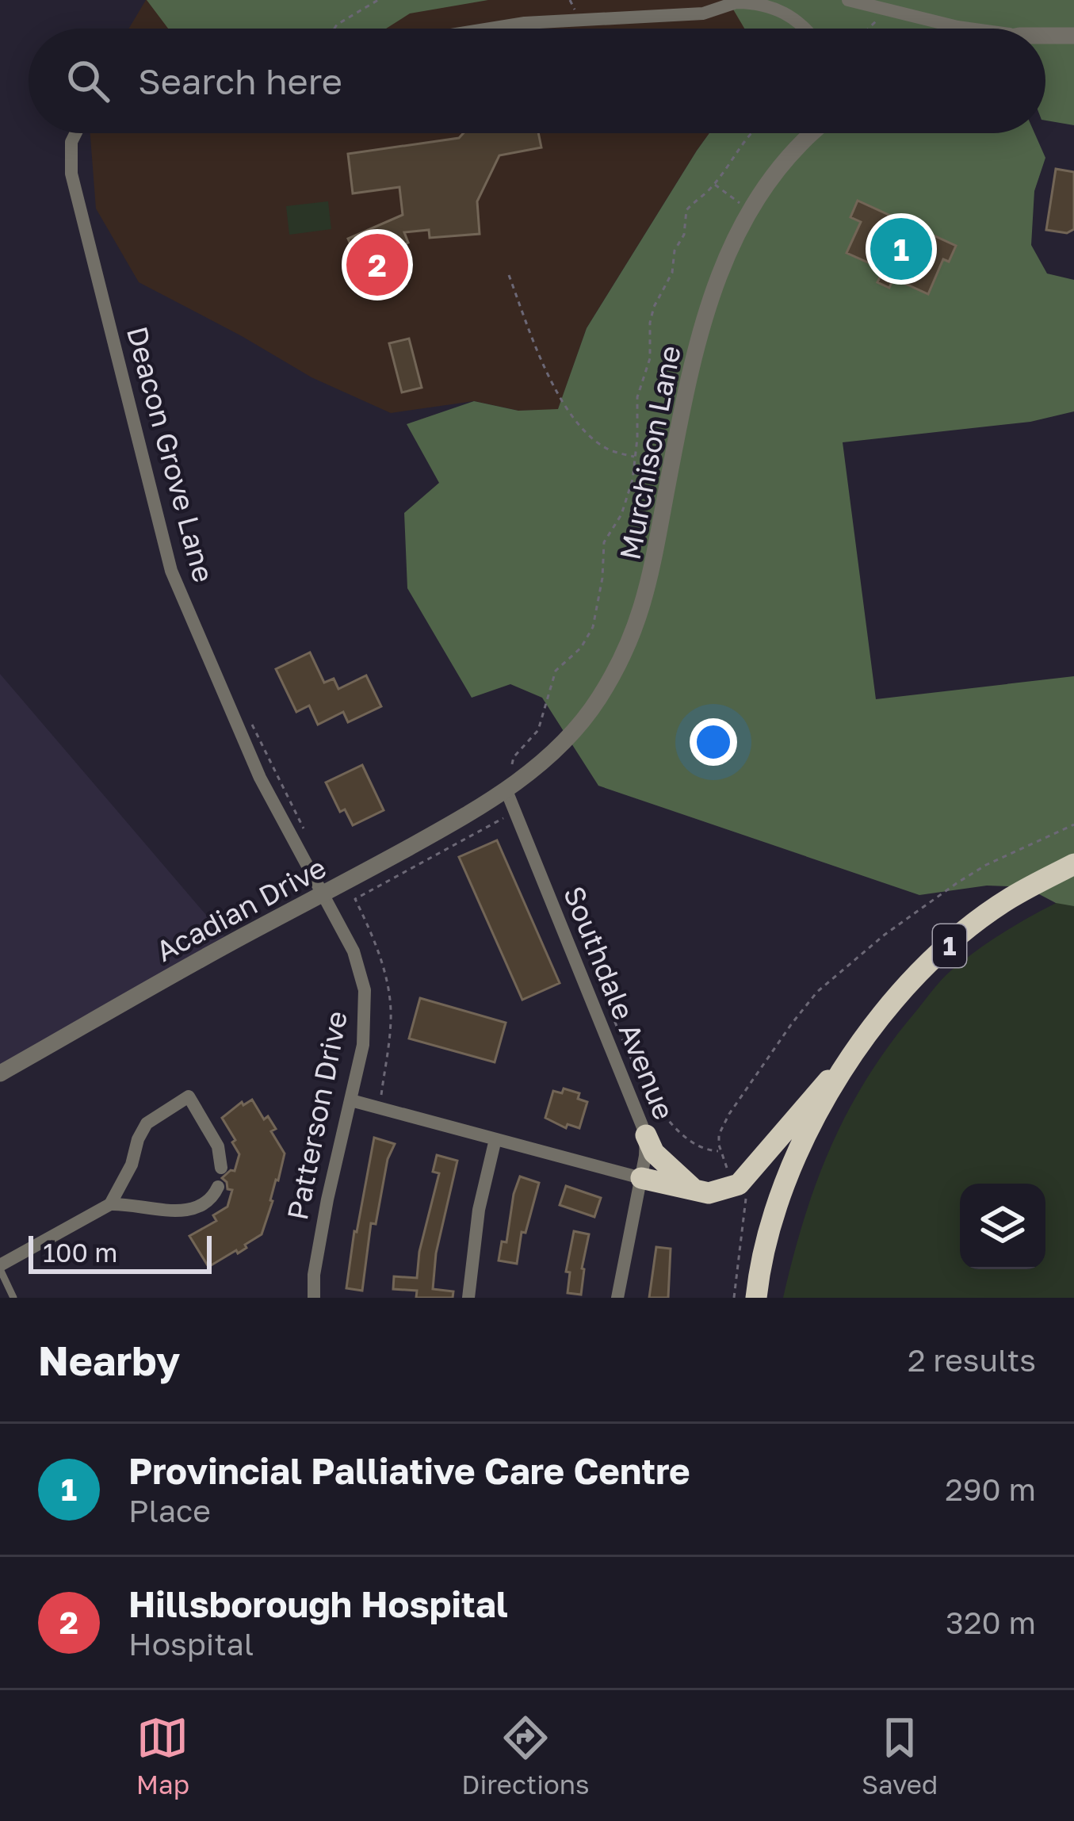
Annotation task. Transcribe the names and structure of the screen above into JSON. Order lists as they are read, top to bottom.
{
  "streets": {
    "highway": ["1"],
    "street": [
      "Murchison Lane",
      "Deacon Grove Lane",
      "Acadian Drive",
      "Southdale Avenue",
      "Patterson Drive"
    ]
  },
  "crossings": [
    ["Murchison Lane", "Acadian Drive"],
    ["Murchison Lane", "Southdale Avenue"],
    ["Deacon Grove Lane", "Acadian Drive"],
    ["Deacon Grove Lane", "Patterson Drive"],
    ["Acadian Drive", "Southdale Avenue"],
    ["Acadian Drive", "Patterson Drive"]
  ],
  "scale_bar": "100 m",
  "page": {
    "search": "Search here",
    "pins": ["1", "2"],
    "scale": "100 m",
    "heading": ["Nearby", "2 results"],
    "list": [
      {
        "mark": "1",
        "name": "Provincial Palliative Care Centre",
        "note": "Place",
        "value": "290 m"
      },
      {
        "mark": "2",
        "name": "Hillsborough Hospital",
        "note": "Hospital",
        "value": "320 m"
      }
    ],
    "nav": ["Map", "Directions", "Saved"]
  }
}
